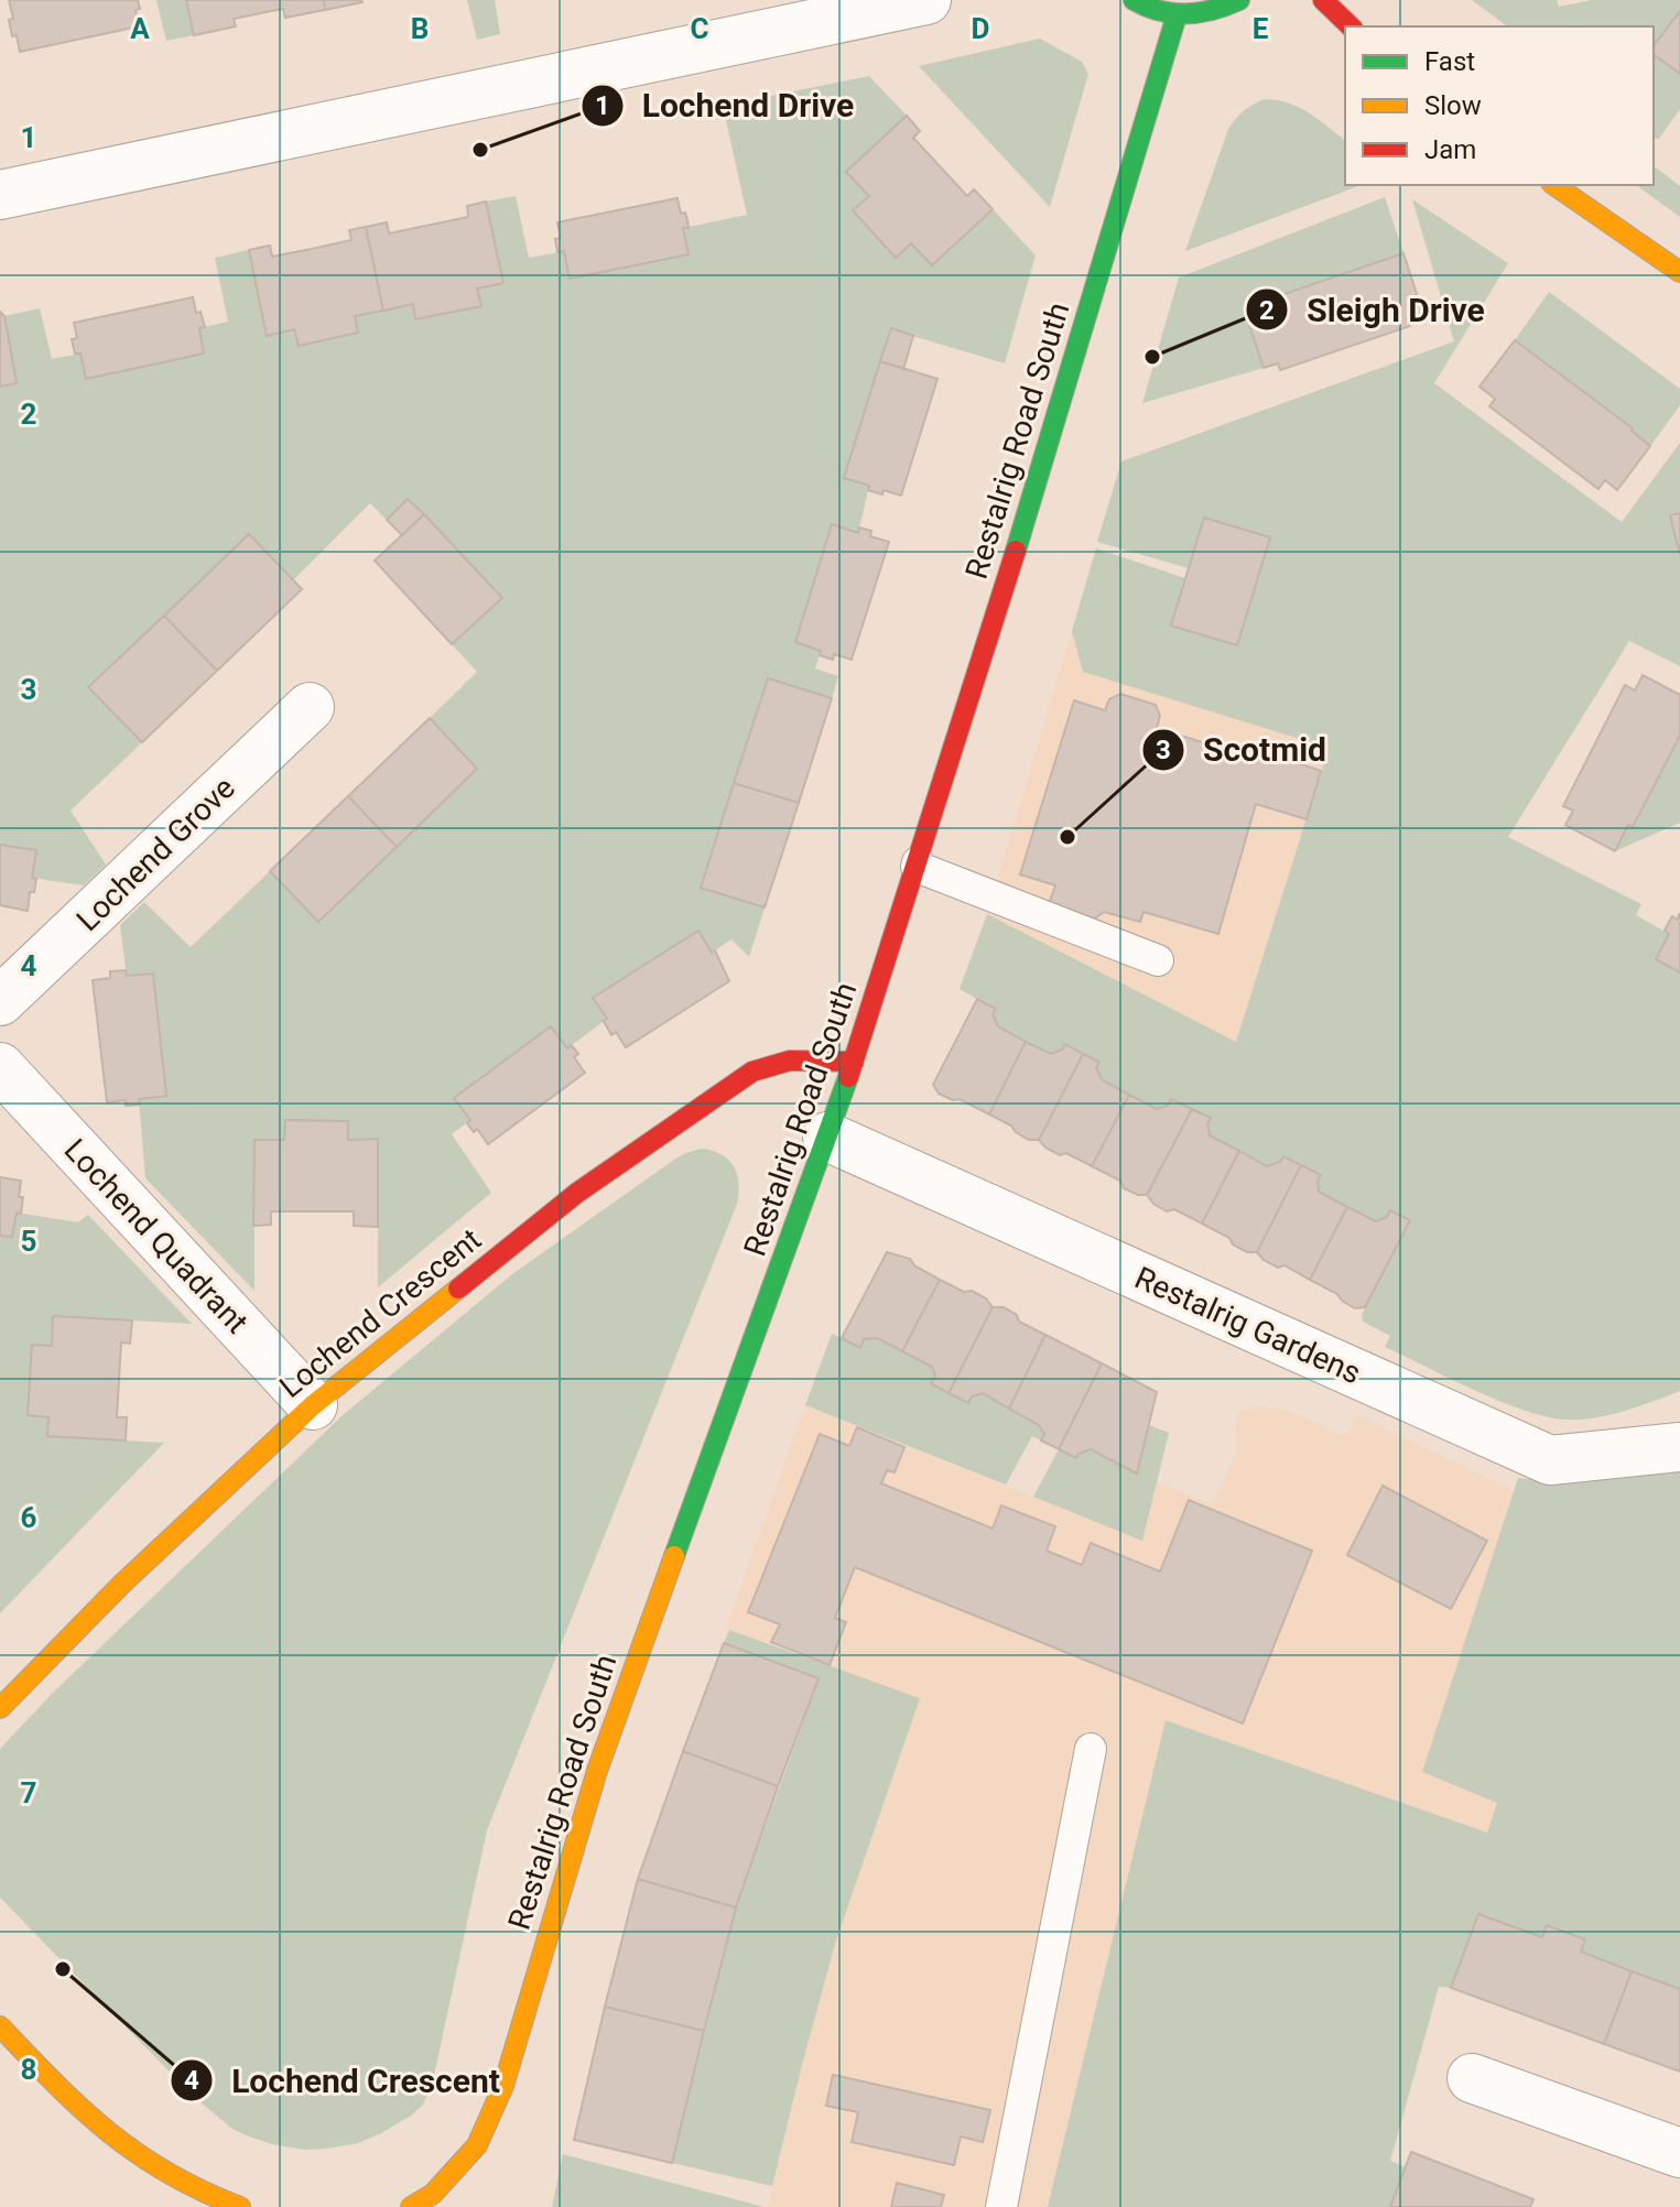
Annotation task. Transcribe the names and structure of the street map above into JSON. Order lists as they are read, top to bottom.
{
  "streets": {
    "street": [
      "Restalrig Road South",
      "Lochend Grove",
      "Lochend Quadrant",
      "Lochend Crescent",
      "Restalrig Gardens"
    ]
  },
  "crossings": [
    ["Restalrig Road South", "Lochend Crescent"],
    ["Restalrig Road South", "Restalrig Gardens"],
    ["Lochend Quadrant", "Lochend Crescent"]
  ],
  "places": [
    "Lochend Drive",
    "Sleigh Drive",
    "Scotmid",
    "Lochend Crescent"
  ],
  "legend": ["Fast", "Slow", "Jam"],
  "grid": {
    "columns": [
      "A",
      "B",
      "C",
      "D",
      "E"
    ],
    "rows": [
      "1",
      "2",
      "3",
      "4",
      "5",
      "6",
      "7",
      "8"
    ]
  }
}
